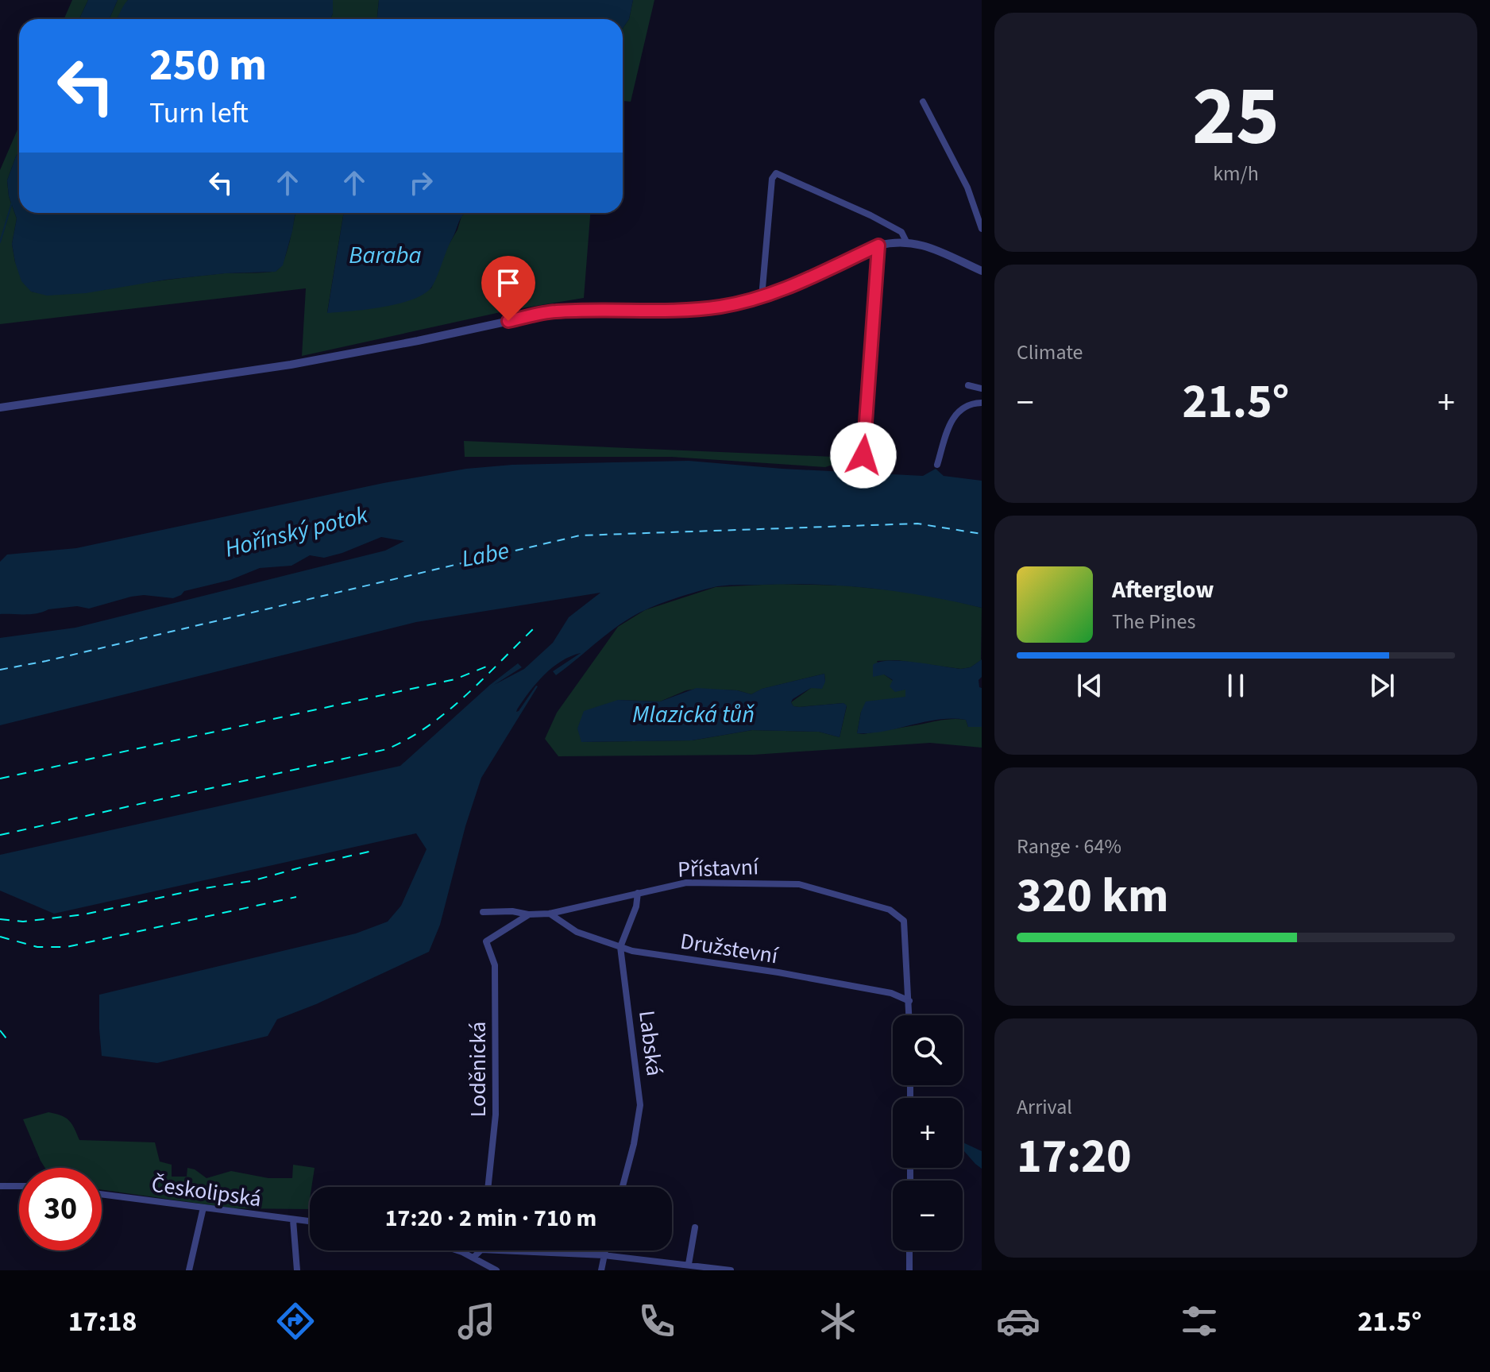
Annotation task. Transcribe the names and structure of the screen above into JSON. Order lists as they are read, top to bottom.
{
  "streets": {
    "street": [
      "Přístavní",
      "Družstevní",
      "Labská",
      "Loděnická",
      "Českolipská"
    ]
  },
  "crossings": [
    ["Přístavní", "Družstevní"],
    ["Přístavní", "Labská"],
    ["Přístavní", "Loděnická"],
    ["Družstevní", "Labská"]
  ],
  "water": [
    "Baraba",
    "Hořínský potok",
    "Labe",
    "Mlazická tůň"
  ],
  "page": {
    "tile": [
      ["25", "km/h"],
      "Climate",
      ["Range · 64%", "320 km"],
      ["Arrival", "17:20"]
    ],
    "turn": ["250 m", "Turn left"],
    "heat": ["−", "21.5°", "+"],
    "song": ["Afterglow", "The Pines"],
    "map_buttons": ["+", "−"],
    "limit": "30",
    "trip": "17:20 · 2 min · 710 m",
    "tabs": ["17:18", "21.5°"]
  }
}
